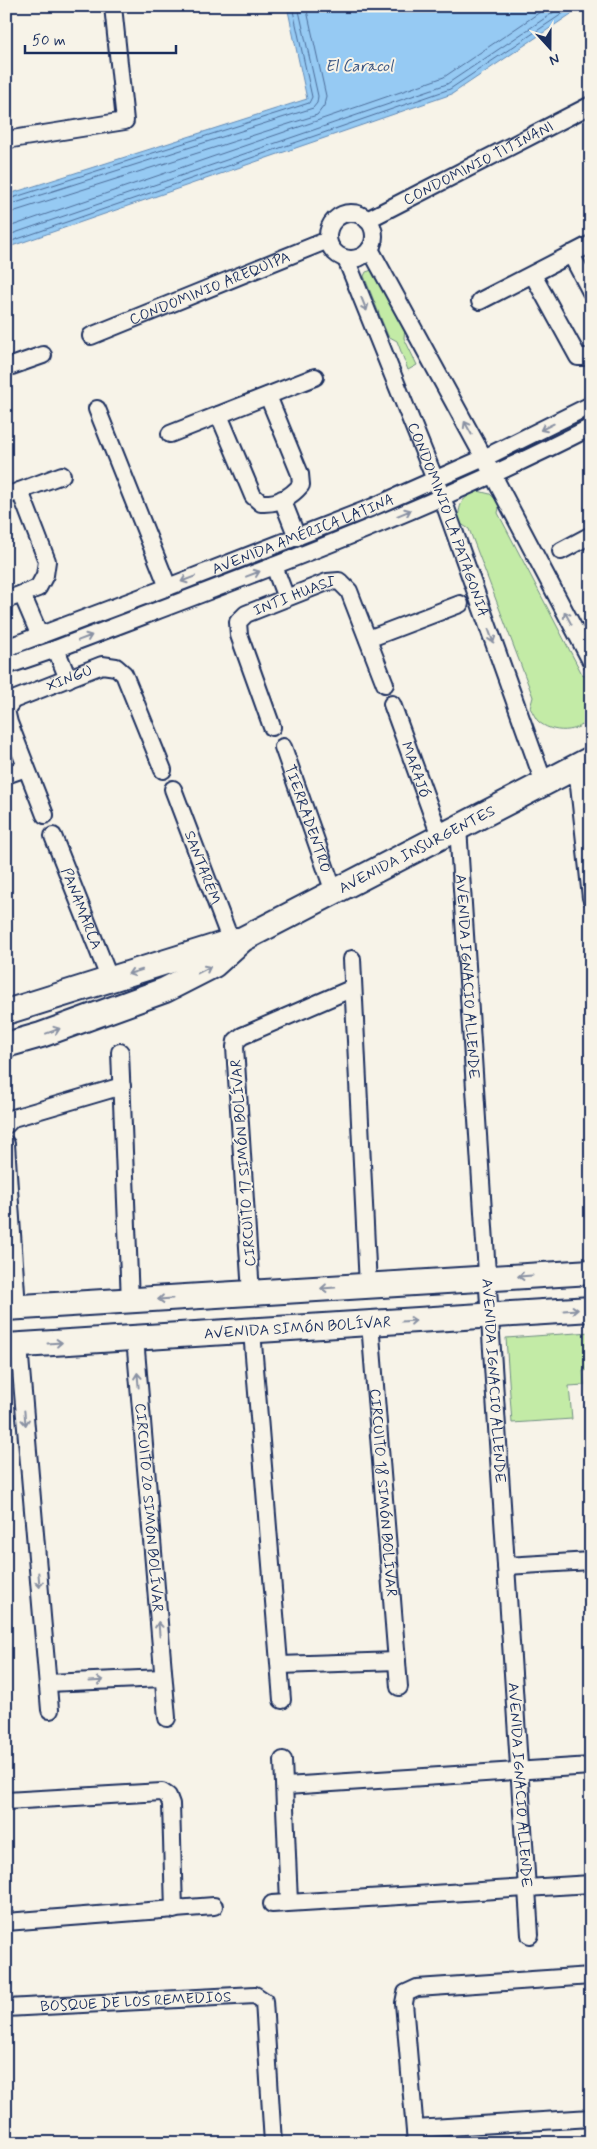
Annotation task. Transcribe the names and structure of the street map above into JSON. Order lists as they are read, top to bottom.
{
  "streets": {
    "main road": ["AVENIDA INSURGENTES", "AVENIDA SIMÓN BOLÍVAR"],
    "street": [
      "CONDOMINIO TITINANI",
      "CONDOMINIO AREQUIPA",
      "CONDOMINIO LA PATAGONIA",
      "AVENIDA AMÉRICA LATINA",
      "INTI HUASI",
      "XINGU",
      "MARAJÓ",
      "TIERRADENTRO",
      "SANTARÉM",
      "PANAMARCA",
      "AVENIDA IGNACIO ALLENDE",
      "CIRCUITO 17 SIMÓN BOLÍVAR",
      "CIRCUITO 18 SIMÓN BOLÍVAR",
      "CIRCUITO 20 SIMÓN BOLÍVAR",
      "BOSQUE DE LOS REMEDIOS"
    ]
  },
  "crossings": [
    ["CONDOMINIO TITINANI", "CONDOMINIO AREQUIPA"],
    ["CONDOMINIO TITINANI", "CONDOMINIO LA PATAGONIA"],
    ["CONDOMINIO AREQUIPA", "CONDOMINIO LA PATAGONIA"],
    ["CONDOMINIO LA PATAGONIA", "AVENIDA AMÉRICA LATINA"],
    ["CONDOMINIO LA PATAGONIA", "AVENIDA INSURGENTES"],
    ["MARAJÓ", "AVENIDA INSURGENTES"],
    ["MARAJÓ", "AVENIDA IGNACIO ALLENDE"],
    ["TIERRADENTRO", "AVENIDA INSURGENTES"],
    ["AVENIDA INSURGENTES", "SANTARÉM"],
    ["AVENIDA INSURGENTES", "PANAMARCA"],
    ["AVENIDA INSURGENTES", "AVENIDA IGNACIO ALLENDE"],
    ["AVENIDA IGNACIO ALLENDE", "AVENIDA SIMÓN BOLÍVAR"],
    ["AVENIDA SIMÓN BOLÍVAR", "CIRCUITO 18 SIMÓN BOLÍVAR"],
    ["AVENIDA SIMÓN BOLÍVAR", "CIRCUITO 20 SIMÓN BOLÍVAR"]
  ],
  "water": ["El Caracol"],
  "scale_bar": "50 m",
  "north": "bottom"
}
